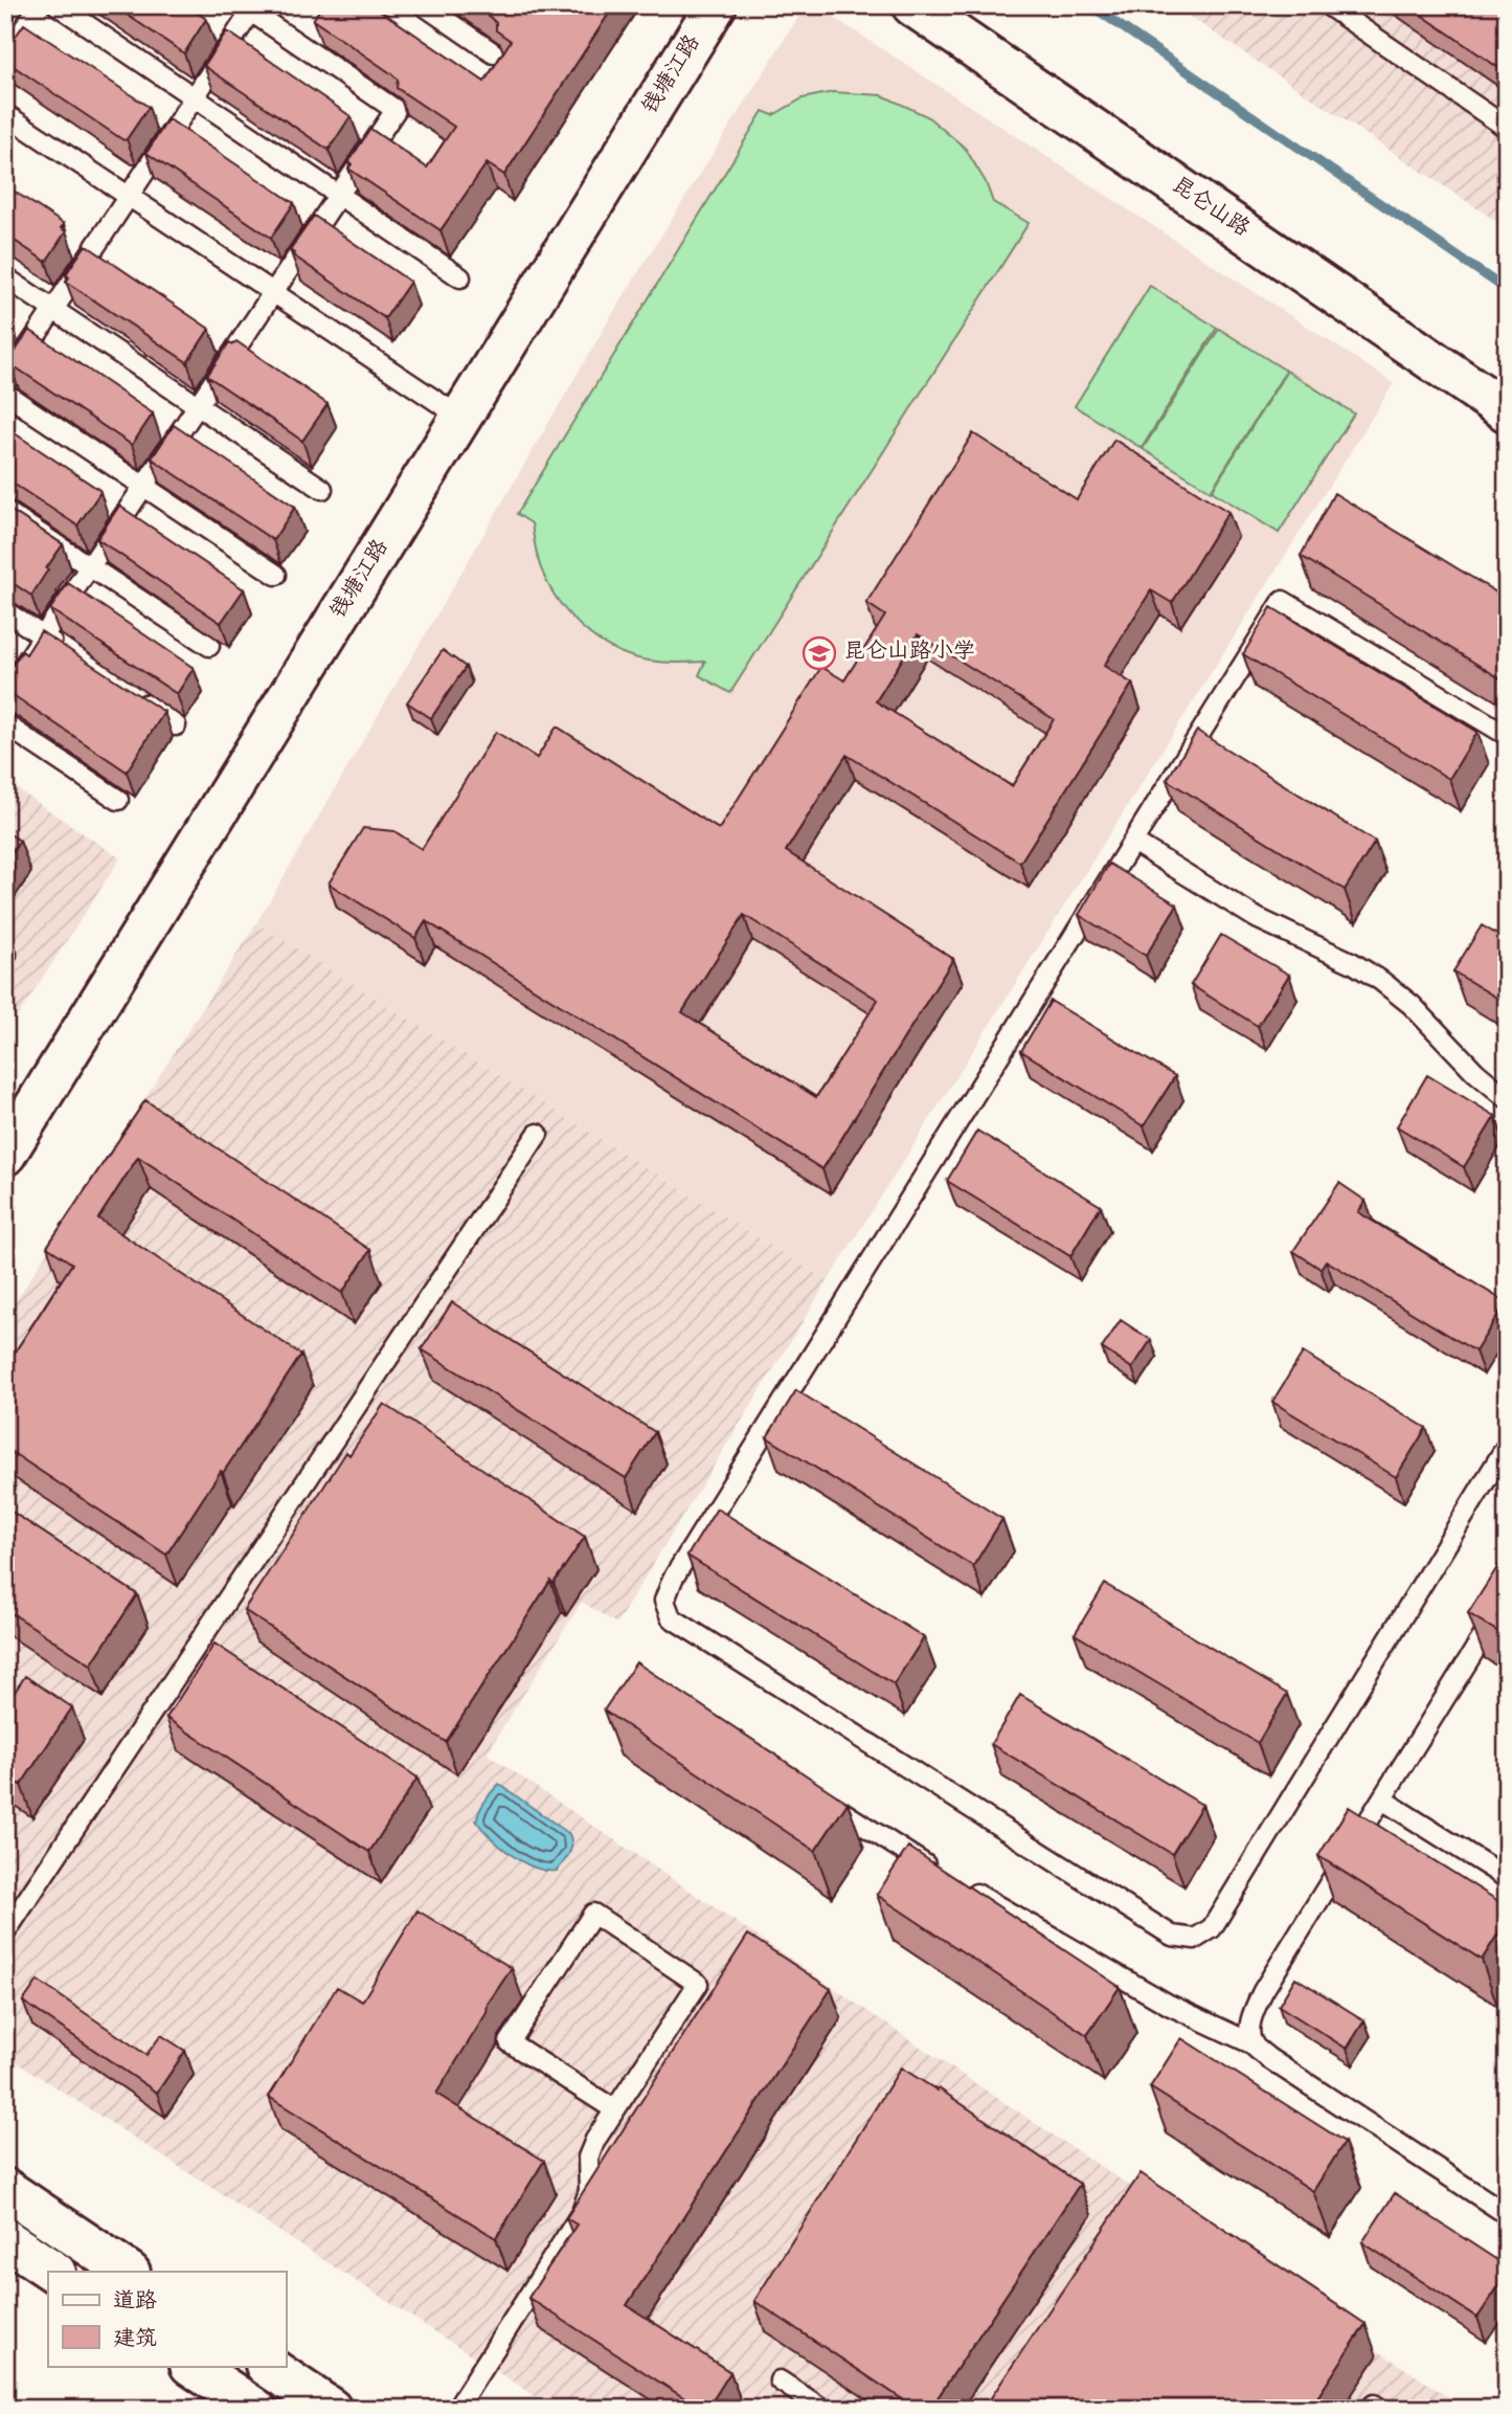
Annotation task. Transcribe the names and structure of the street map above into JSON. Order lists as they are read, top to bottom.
{
  "streets": {
    "street": ["钱塘江路", "昆仑山路"]
  },
  "places": {
    "school or university": ["昆仑山路小学"]
  },
  "legend": ["道路", "建筑"]
}
